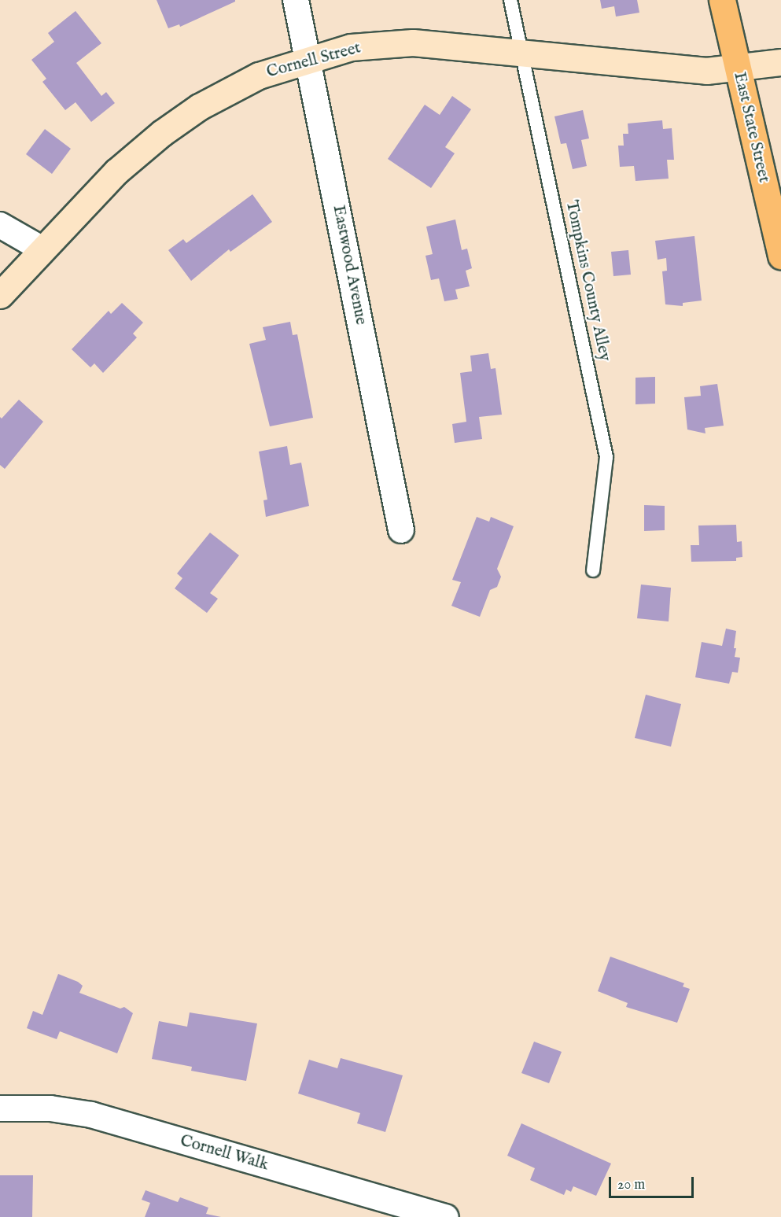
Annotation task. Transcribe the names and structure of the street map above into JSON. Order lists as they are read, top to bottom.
{
  "streets": {
    "highway": ["East State Street"],
    "street": ["Cornell Street", "Eastwood Avenue", "Cornell Walk"],
    "lane": ["Tompkins County Alley"]
  },
  "crossings": [
    ["Cornell Street", "East State Street"],
    ["Cornell Street", "Eastwood Avenue"],
    ["Cornell Street", "Tompkins County Alley"]
  ],
  "scale_bar": "20 m"
}
